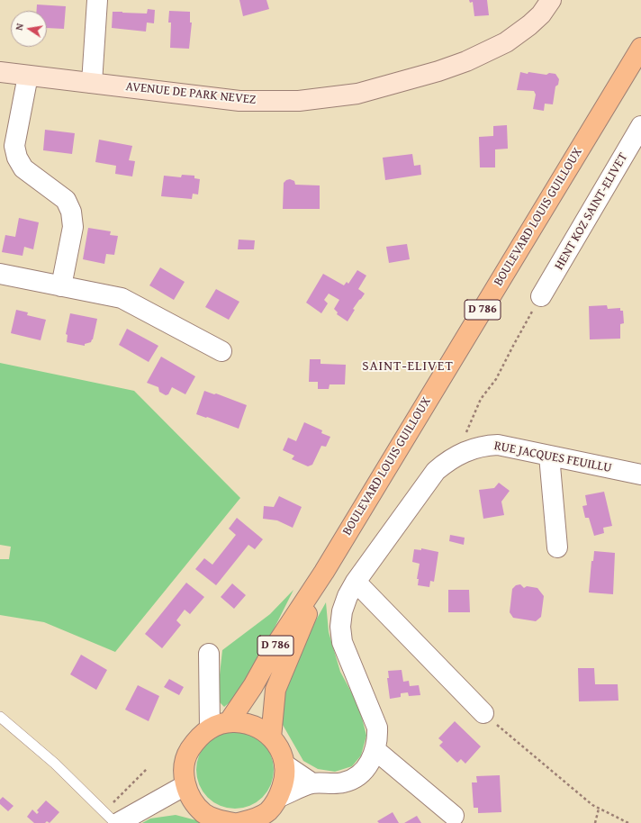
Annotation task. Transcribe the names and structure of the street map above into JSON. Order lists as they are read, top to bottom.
{
  "streets": {
    "main road": ["AVENUE DE PARK NEVEZ", "BOULEVARD LOUIS GUILLOUX", "D 786"],
    "street": ["HENT KOZ SAINT-ELIVET", "RUE JACQUES FEUILLU"]
  },
  "crossings": [
    ["BOULEVARD LOUIS GUILLOUX", "RUE JACQUES FEUILLU"]
  ],
  "districts": ["SAINT-ELIVET"],
  "north": "left"
}
